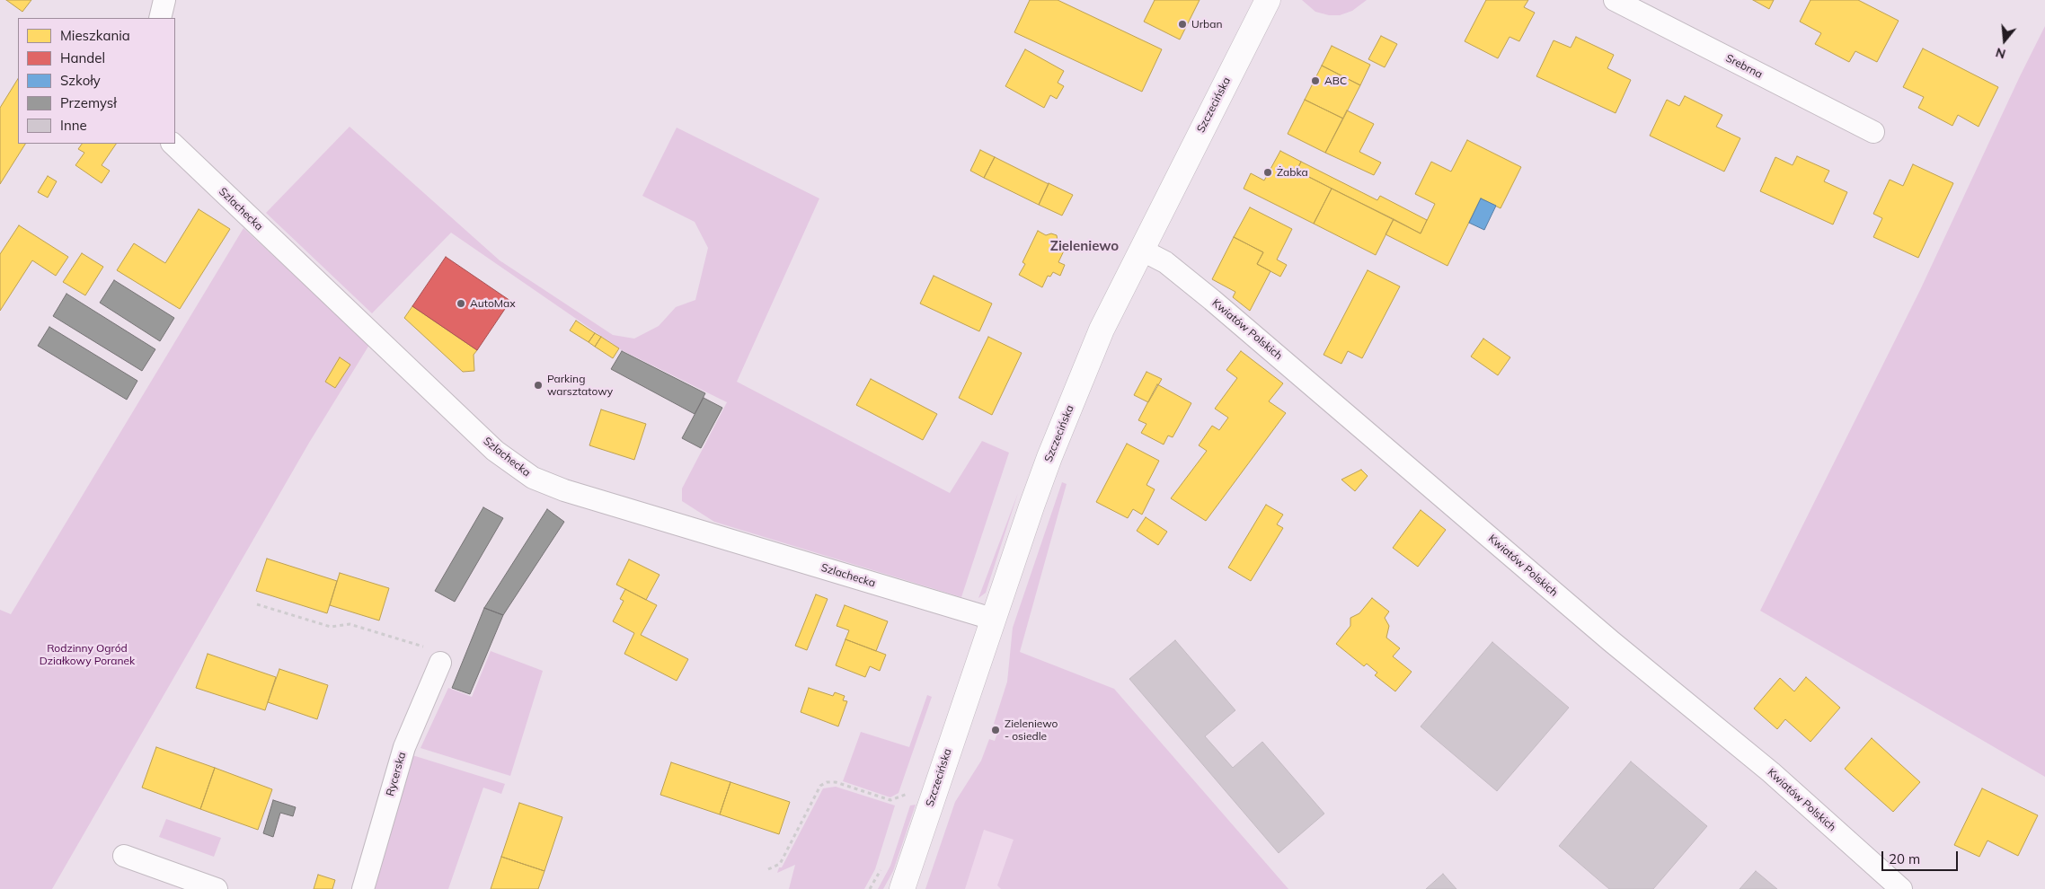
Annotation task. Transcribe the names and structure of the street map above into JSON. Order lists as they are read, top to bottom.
{
  "streets": {
    "street": [
      "Srebrna",
      "Szczecińska",
      "Szlachecka",
      "Kwiatów Polskich",
      "Rycerska"
    ]
  },
  "crossings": [
    ["Szczecińska", "Szlachecka"],
    ["Szczecińska", "Kwiatów Polskich"]
  ],
  "districts": ["Zieleniewo"],
  "parks": ["Rodzinny Ogród Działkowy Poranek"],
  "places": [
    "Urban",
    "ABC",
    "Żabka",
    "AutoMax",
    "Parking warsztatowy",
    "Zieleniewo - osiedle"
  ],
  "legend": [
    "Mieszkania",
    "Handel",
    "Szkoły",
    "Przemysł",
    "Inne"
  ],
  "scale_bar": "20 m",
  "north": "bottom"
}
